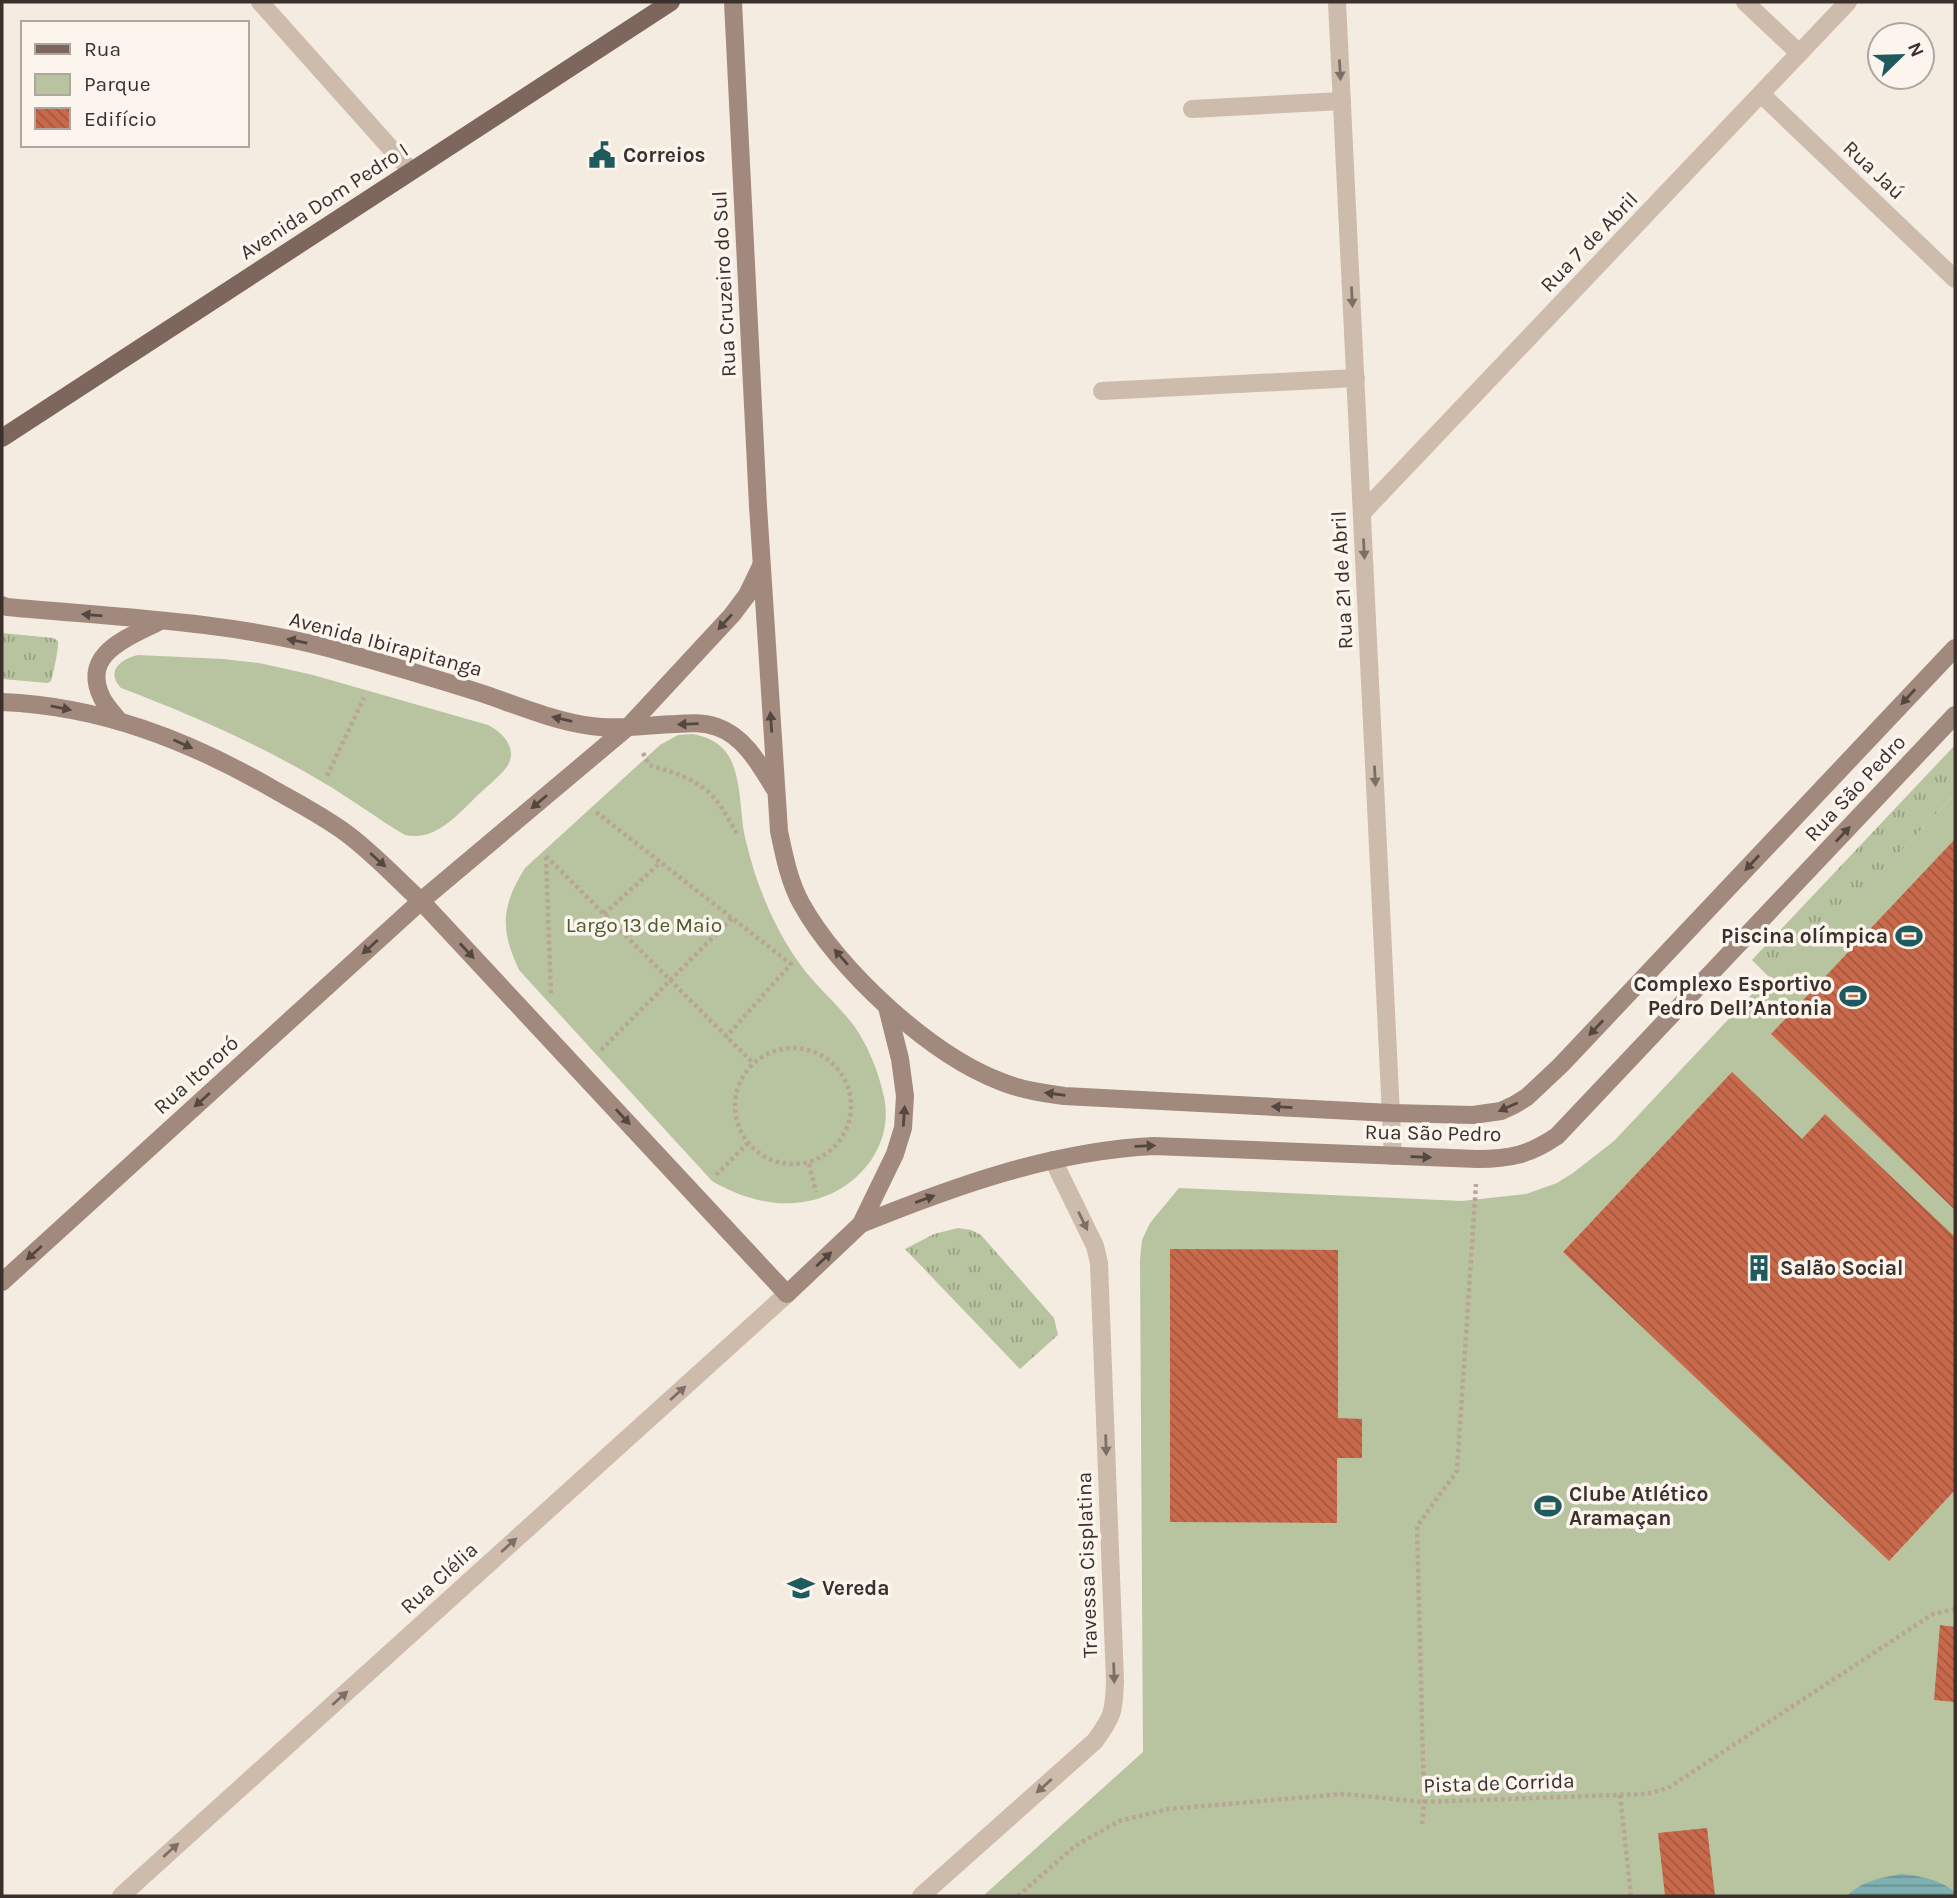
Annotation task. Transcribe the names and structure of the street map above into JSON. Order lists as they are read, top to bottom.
{
  "streets": {
    "main road": ["Avenida Dom Pedro I"],
    "street": [
      "Rua Jaú",
      "Rua 7 de Abril",
      "Rua Cruzeiro do Sul",
      "Rua 21 de Abril",
      "Avenida Ibirapitanga",
      "Rua São Pedro",
      "Rua Itororó",
      "Travessa Cisplatina",
      "Rua Clélia"
    ],
    "path": ["Pista de Corrida"]
  },
  "crossings": [
    ["Rua Jaú", "Rua 7 de Abril"],
    ["Rua 7 de Abril", "Rua 21 de Abril"],
    ["Rua Cruzeiro do Sul", "Avenida Ibirapitanga"],
    ["Rua 21 de Abril", "Rua São Pedro"],
    ["Rua São Pedro", "Travessa Cisplatina"]
  ],
  "one_way": [
    "Rua 21 de Abril",
    "Rua Itororó",
    "Travessa Cisplatina",
    "Rua Clélia"
  ],
  "parks": ["Largo 13 de Maio"],
  "places": {
    "public building": ["Correios"],
    "sports": ["Piscina olímpica", "Complexo Esportivo Pedro Dell’Antonia", "Clube Atlético Aramaçan"],
    "building": ["Salão Social"],
    "school or university": ["Vereda"]
  },
  "legend": ["Rua", "Parque", "Edifício"],
  "north": "top right"
}
